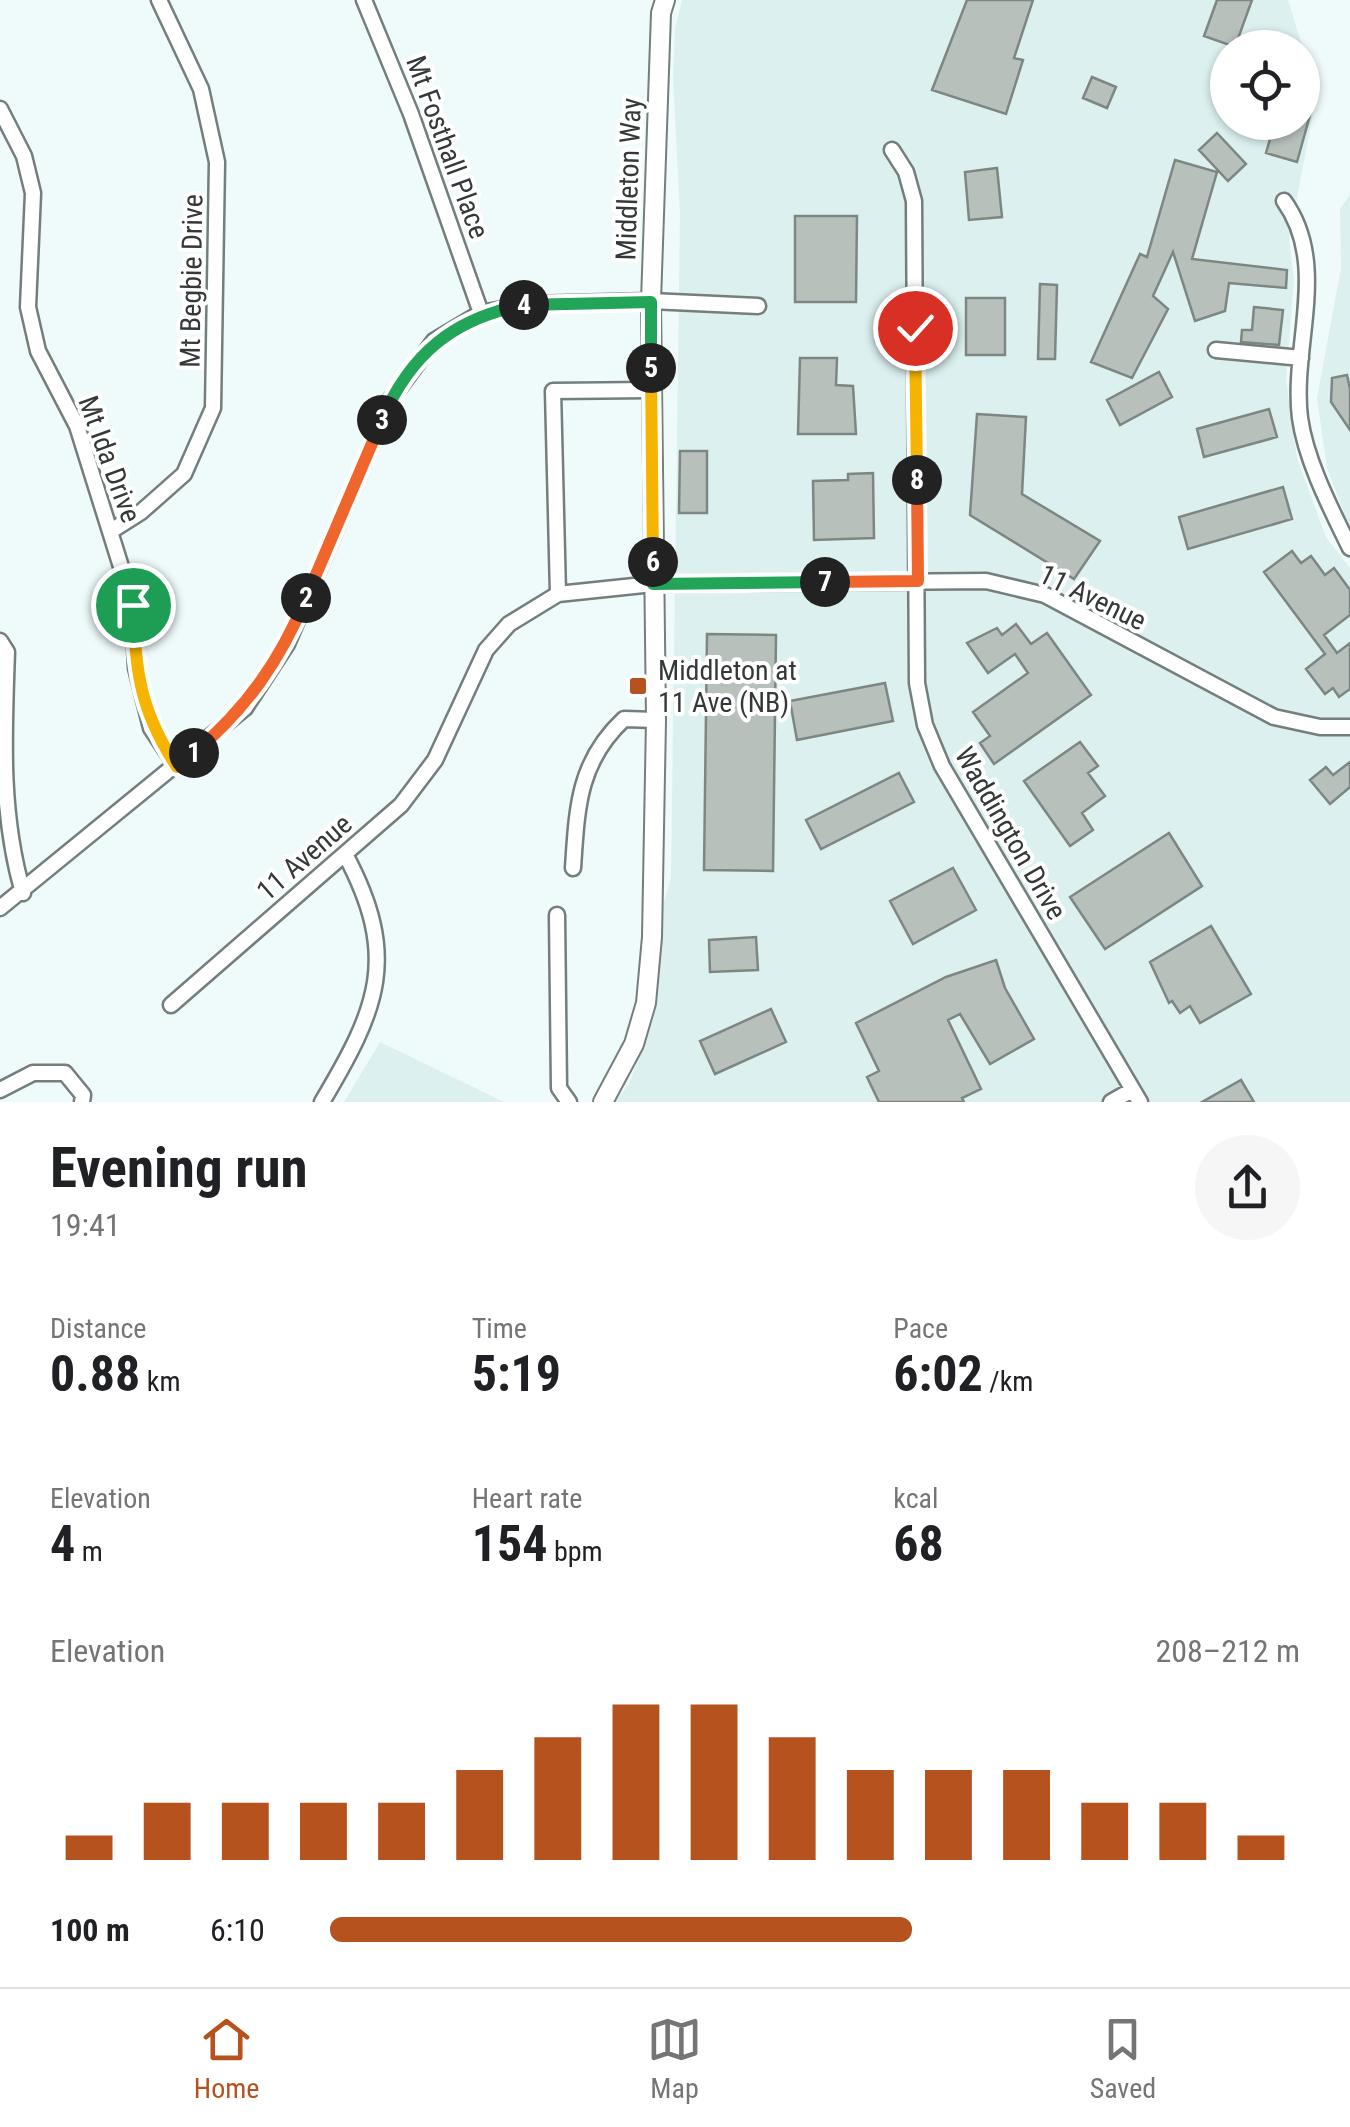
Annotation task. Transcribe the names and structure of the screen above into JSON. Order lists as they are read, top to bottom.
{
  "streets": {
    "street": [
      "Mt Fosthall Place",
      "Middleton Way",
      "Mt Begbie Drive",
      "Mt Ida Drive",
      "11 Avenue",
      "Waddington Drive"
    ]
  },
  "crossings": [
    ["Middleton Way", "11 Avenue"],
    ["Mt Begbie Drive", "Mt Ida Drive"],
    ["11 Avenue", "Waddington Drive"]
  ],
  "places": {
    "transit": ["Middleton at 11 Ave (NB)"]
  },
  "page": {
    "pins": [
      "4",
      "5",
      "3",
      "8",
      "6",
      "7",
      "2",
      "1"
    ],
    "heading": ["Evening run", "19:41"],
    "stats": [
      ["Distance", "0.88 km"],
      ["Time", "5:19"],
      ["Pace", "6:02 /km"],
      ["Elevation", "4 m"],
      ["Heart rate", "154 bpm"],
      ["kcal", "68"]
    ],
    "chart": ["Elevation", "208–212 m"],
    "list": [
      {
        "name": "100 m",
        "note": "6:10"
      }
    ],
    "tabs": ["Home", "Map", "Saved"]
  }
}
